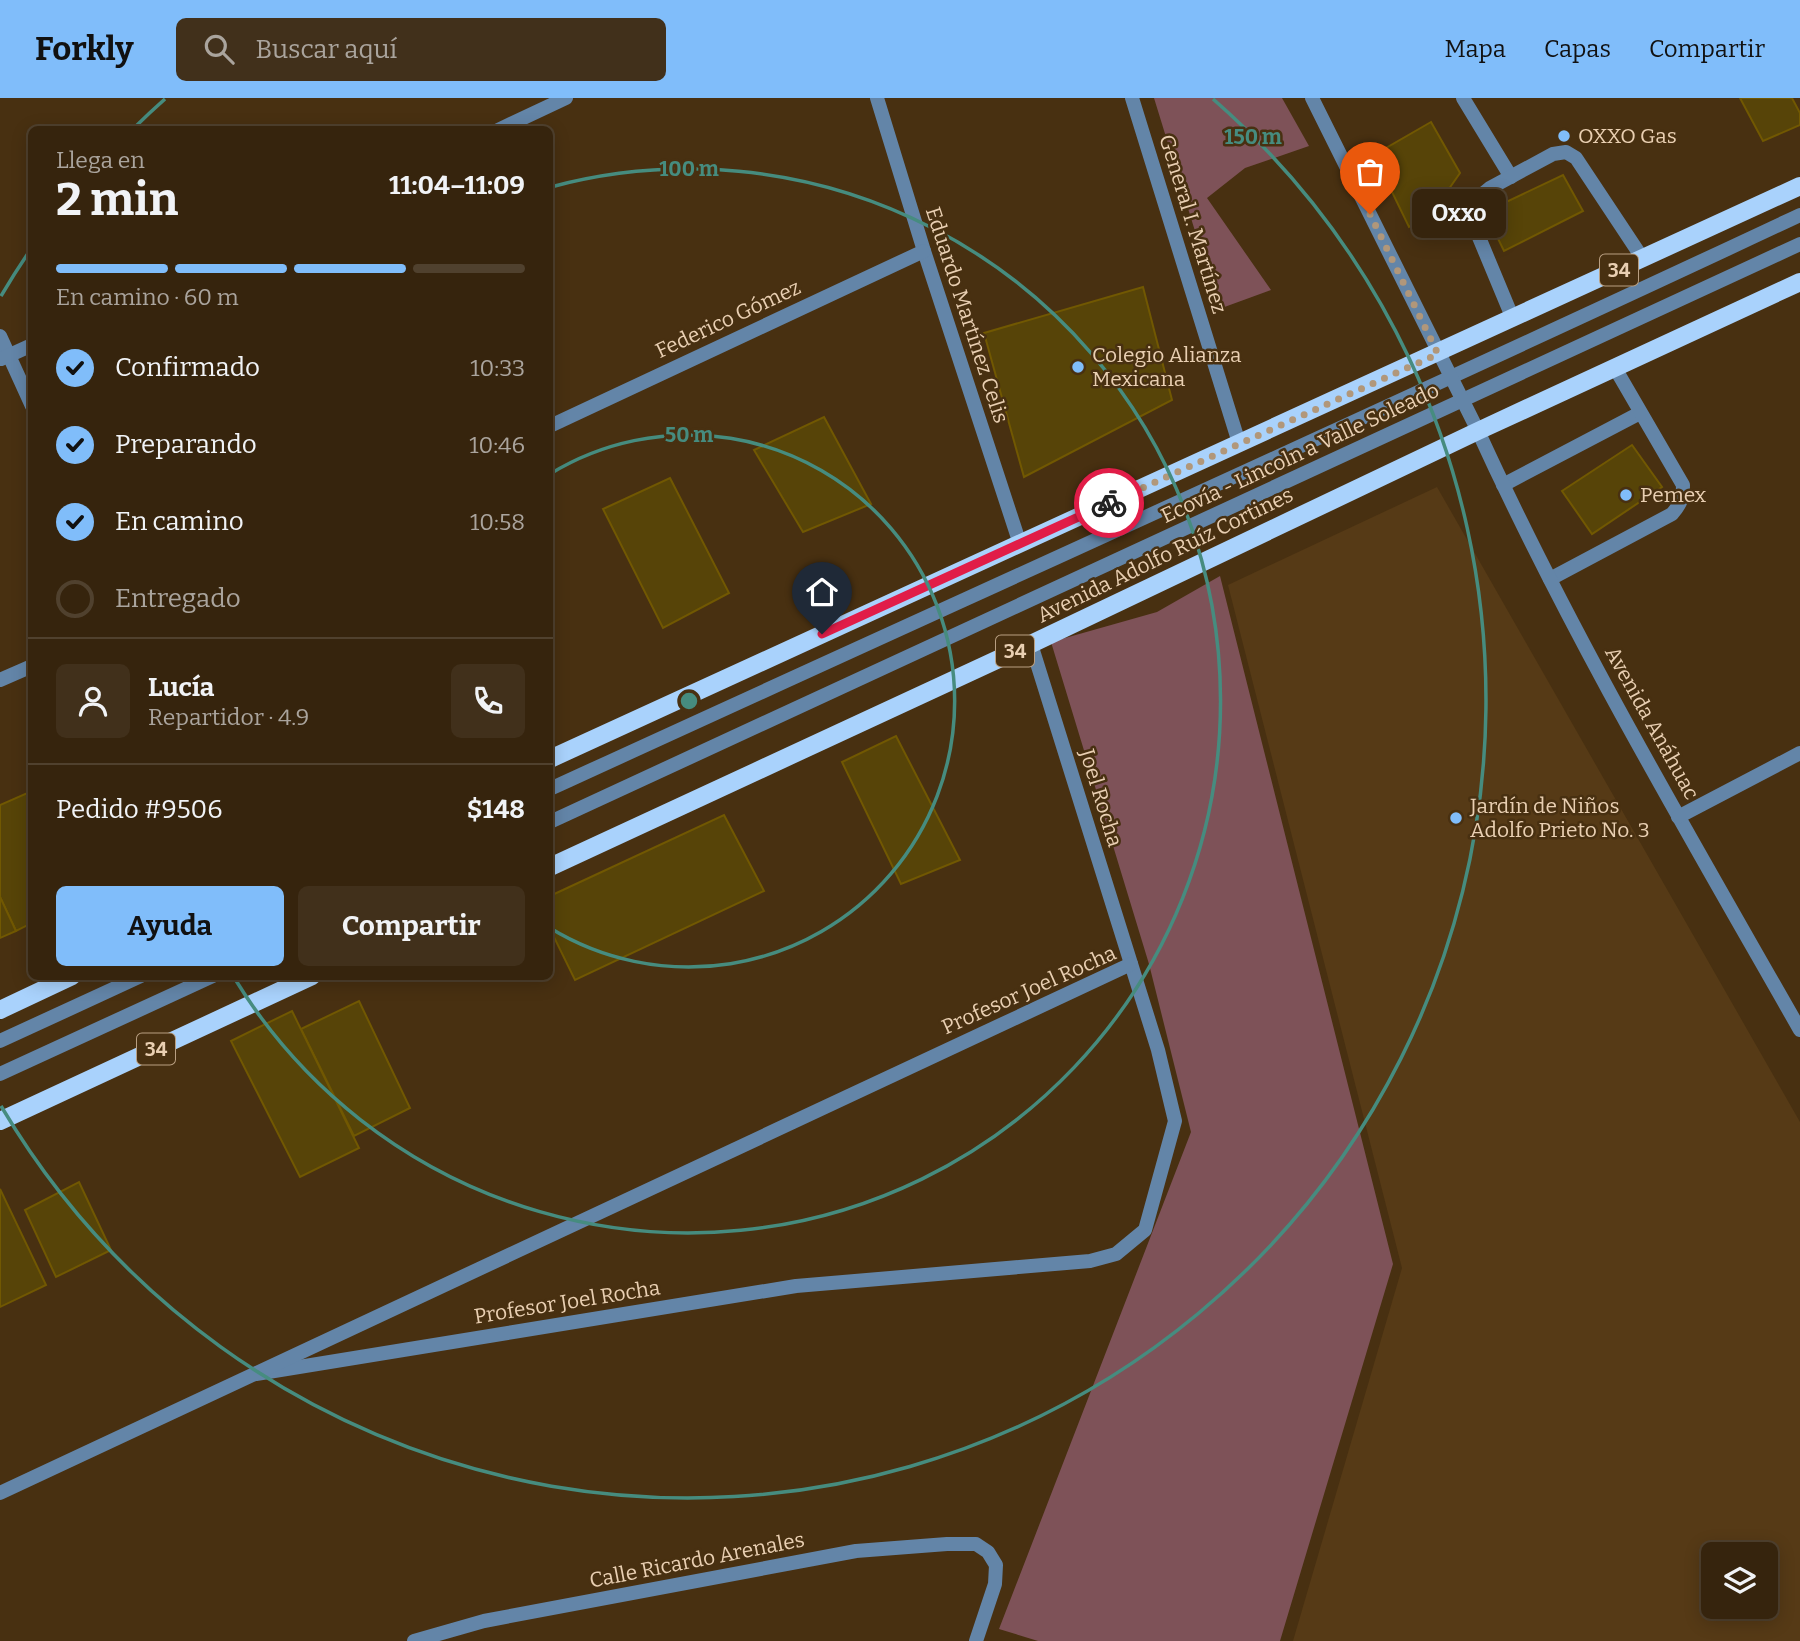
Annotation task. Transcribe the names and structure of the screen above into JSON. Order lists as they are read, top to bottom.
{
  "streets": {
    "main road": ["34", "Avenida Adolfo Ruíz Cortines"],
    "street": [
      "General I. Martínez",
      "Eduardo Martínez Celis",
      "Federico Gómez",
      "Ecovía - Lincoln a Valle Soleado",
      "Avenida Anáhuac",
      "Joel Rocha",
      "Profesor Joel Rocha",
      "Calle Ricardo Arenales"
    ]
  },
  "crossings": [
    ["General I. Martínez", "34"],
    ["34", "Eduardo Martínez Celis"],
    ["34", "Avenida Anáhuac"],
    ["Eduardo Martínez Celis", "Federico Gómez"],
    ["Ecovía - Lincoln a Valle Soleado", "Avenida Anáhuac"],
    ["Avenida Adolfo Ruíz Cortines", "Avenida Anáhuac"],
    ["Avenida Adolfo Ruíz Cortines", "Joel Rocha"],
    ["Joel Rocha", "Profesor Joel Rocha"]
  ],
  "places": [
    "OXXO Gas",
    "Oxxo",
    "Colegio Alianza Mexicana",
    "Pemex",
    "Jardín de Niños Adolfo Prieto No. 3"
  ],
  "page": {
    "header": "Forkly",
    "search": "Buscar aquí",
    "nav": ["Mapa", "Capas", "Compartir"],
    "heading": ["2 min", "Llega en", "11:04–11:09"],
    "panel": [
      "Lucía",
      "Repartidor · 4.9",
      "Pedido #9506",
      "$148"
    ],
    "bubble": "Oxxo",
    "bar": "En camino · 60 m",
    "list": [
      ["Confirmado", "10:33"],
      ["Preparando", "10:46"],
      ["En camino", "10:58"],
      "Entregado"
    ],
    "buttons": ["Ayuda", "Compartir"]
  },
  "rings": ["150 m", "100 m", "50 m"]
}
